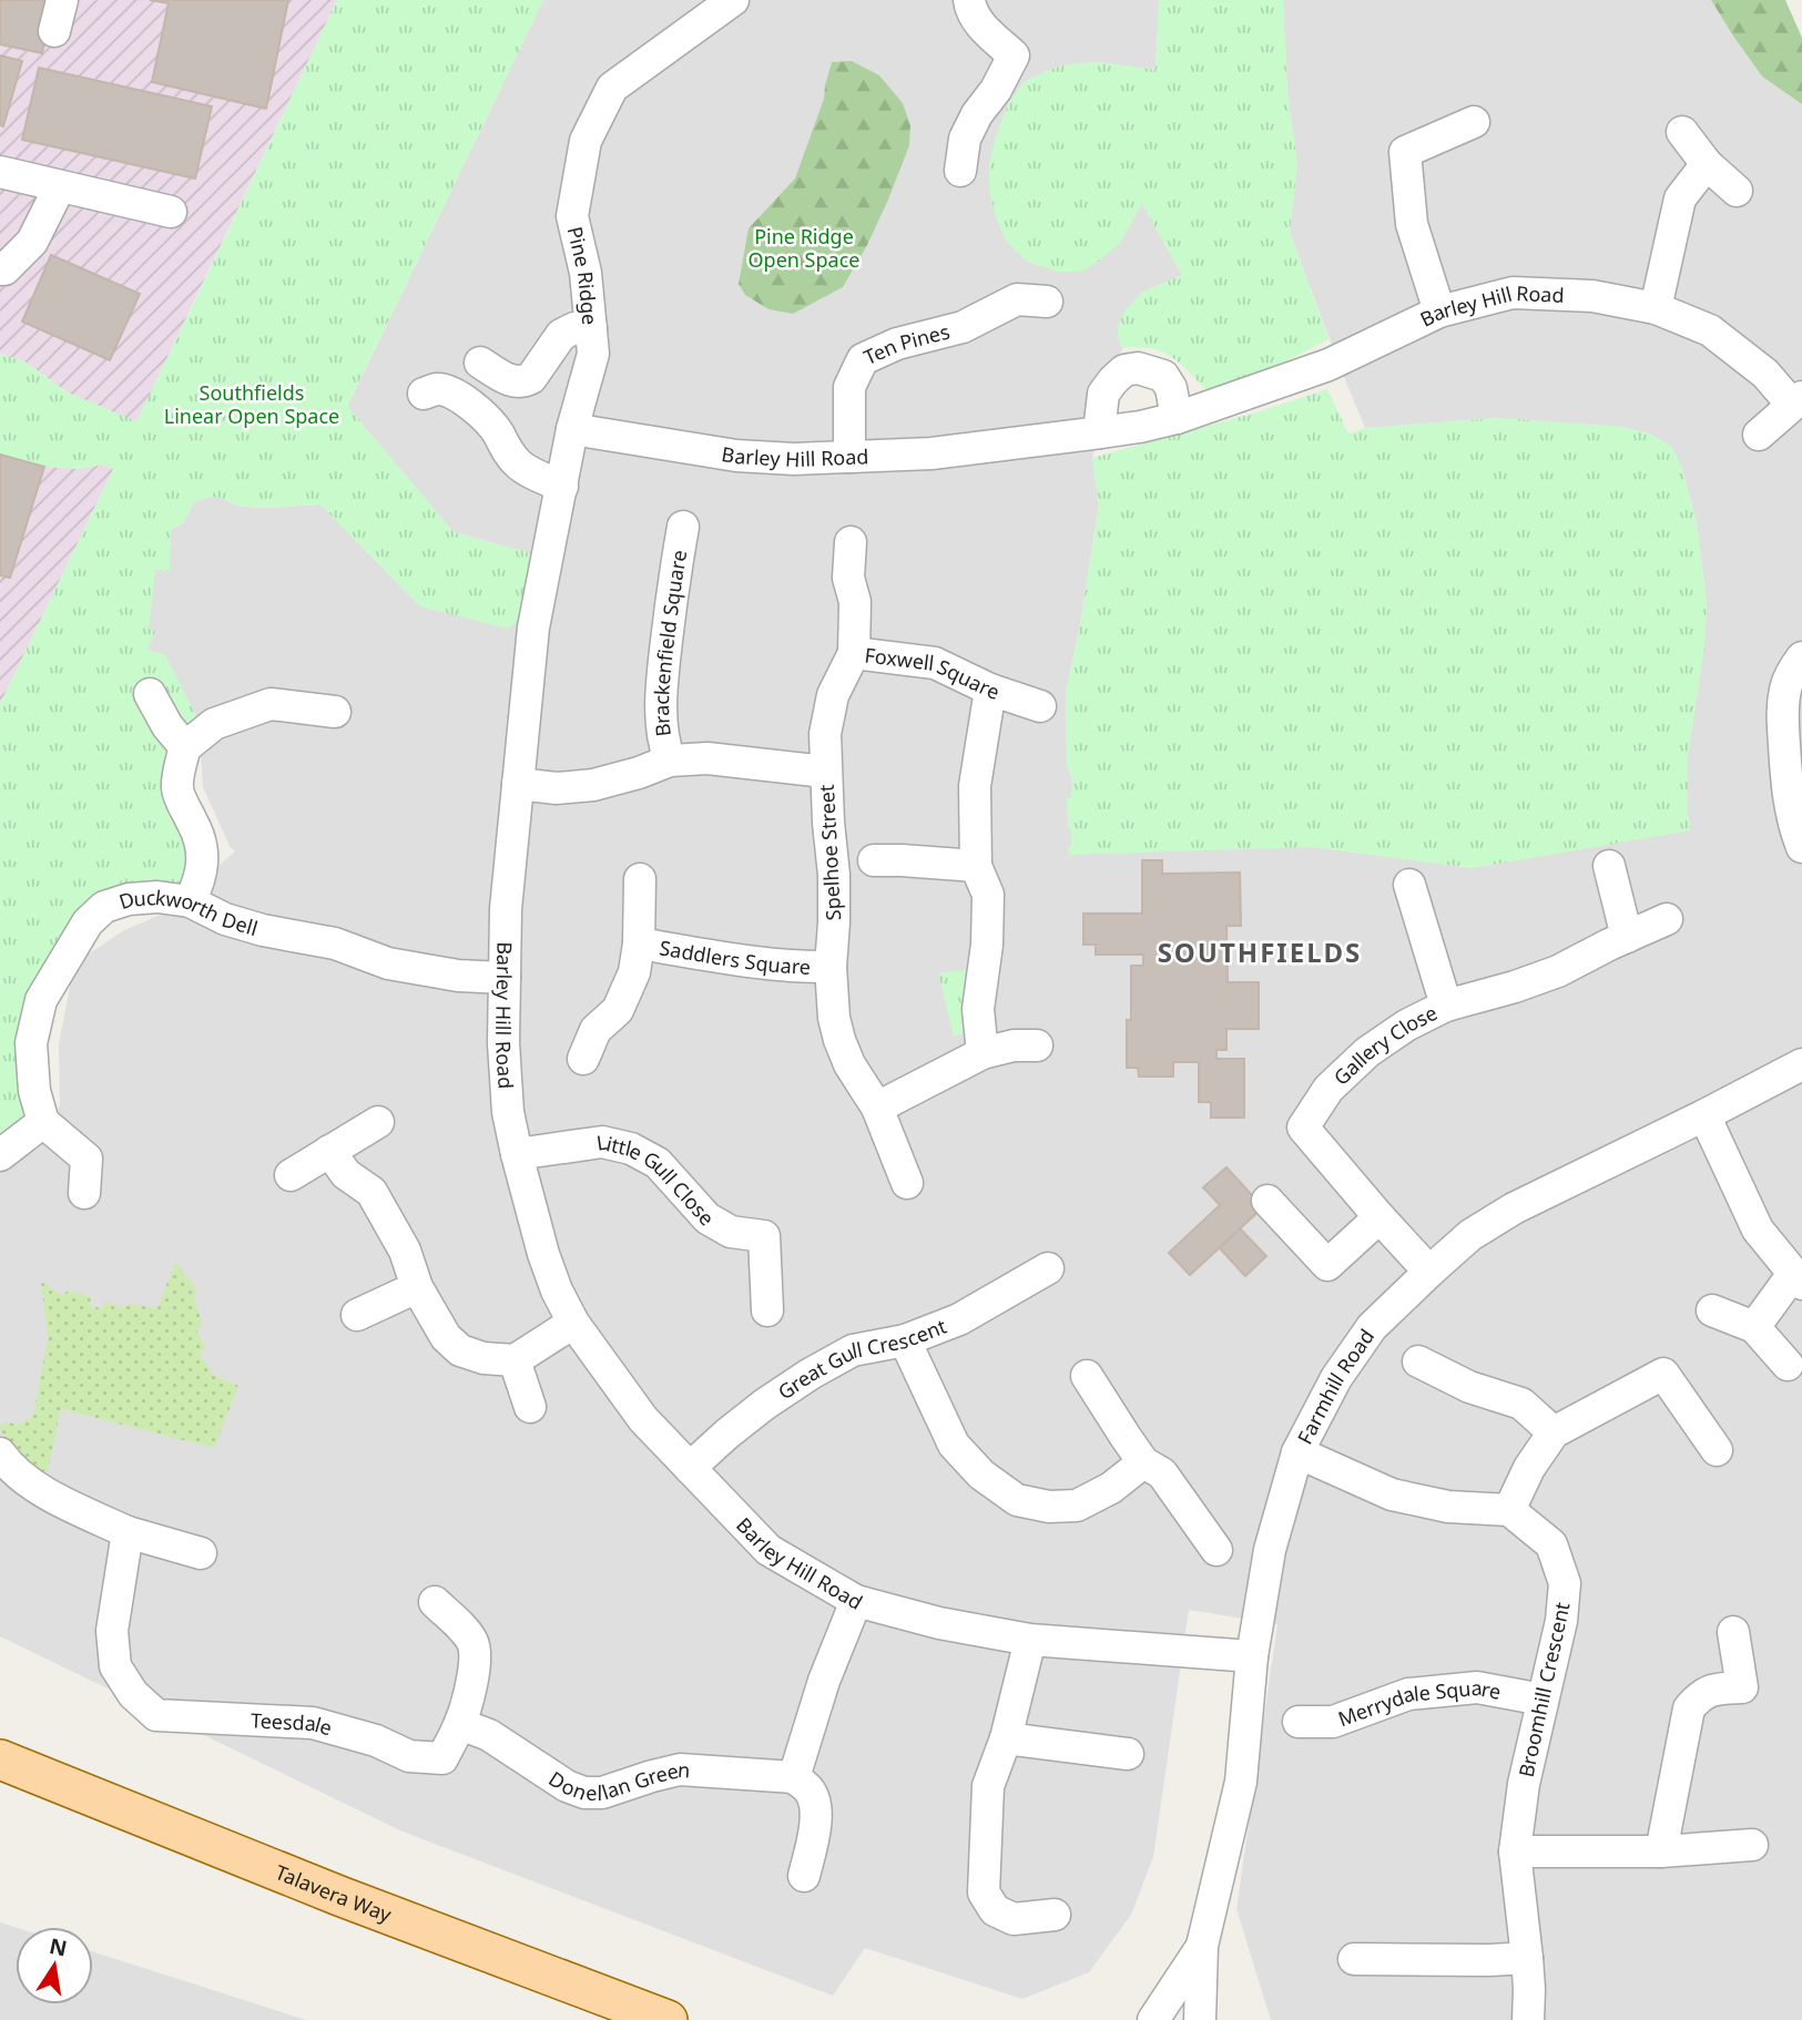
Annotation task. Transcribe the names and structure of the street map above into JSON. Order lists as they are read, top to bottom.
{
  "streets": {
    "main road": ["Talavera Way"],
    "street": [
      "Pine Ridge",
      "Barley Hill Road",
      "Ten Pines",
      "Brackenfield Square",
      "Foxwell Square",
      "Spelhoe Street",
      "Duckworth Dell",
      "Saddlers Square",
      "Gallery Close",
      "Little Gull Close",
      "Great Gull Crescent",
      "Farmhill Road",
      "Broomhill Crescent",
      "Merrydale Square",
      "Teesdale",
      "Donellan Green"
    ]
  },
  "crossings": [
    ["Pine Ridge", "Barley Hill Road"],
    ["Barley Hill Road", "Ten Pines"],
    ["Barley Hill Road", "Spelhoe Street"],
    ["Barley Hill Road", "Duckworth Dell"],
    ["Barley Hill Road", "Little Gull Close"],
    ["Barley Hill Road", "Great Gull Crescent"],
    ["Barley Hill Road", "Farmhill Road"],
    ["Brackenfield Square", "Spelhoe Street"],
    ["Foxwell Square", "Spelhoe Street"],
    ["Spelhoe Street", "Saddlers Square"],
    ["Gallery Close", "Farmhill Road"],
    ["Broomhill Crescent", "Merrydale Square"],
    ["Teesdale", "Donellan Green"]
  ],
  "districts": ["SOUTHFIELDS"],
  "parks": ["Pine Ridge Open Space", "Southfields Linear Open Space"],
  "north": "top"
}
